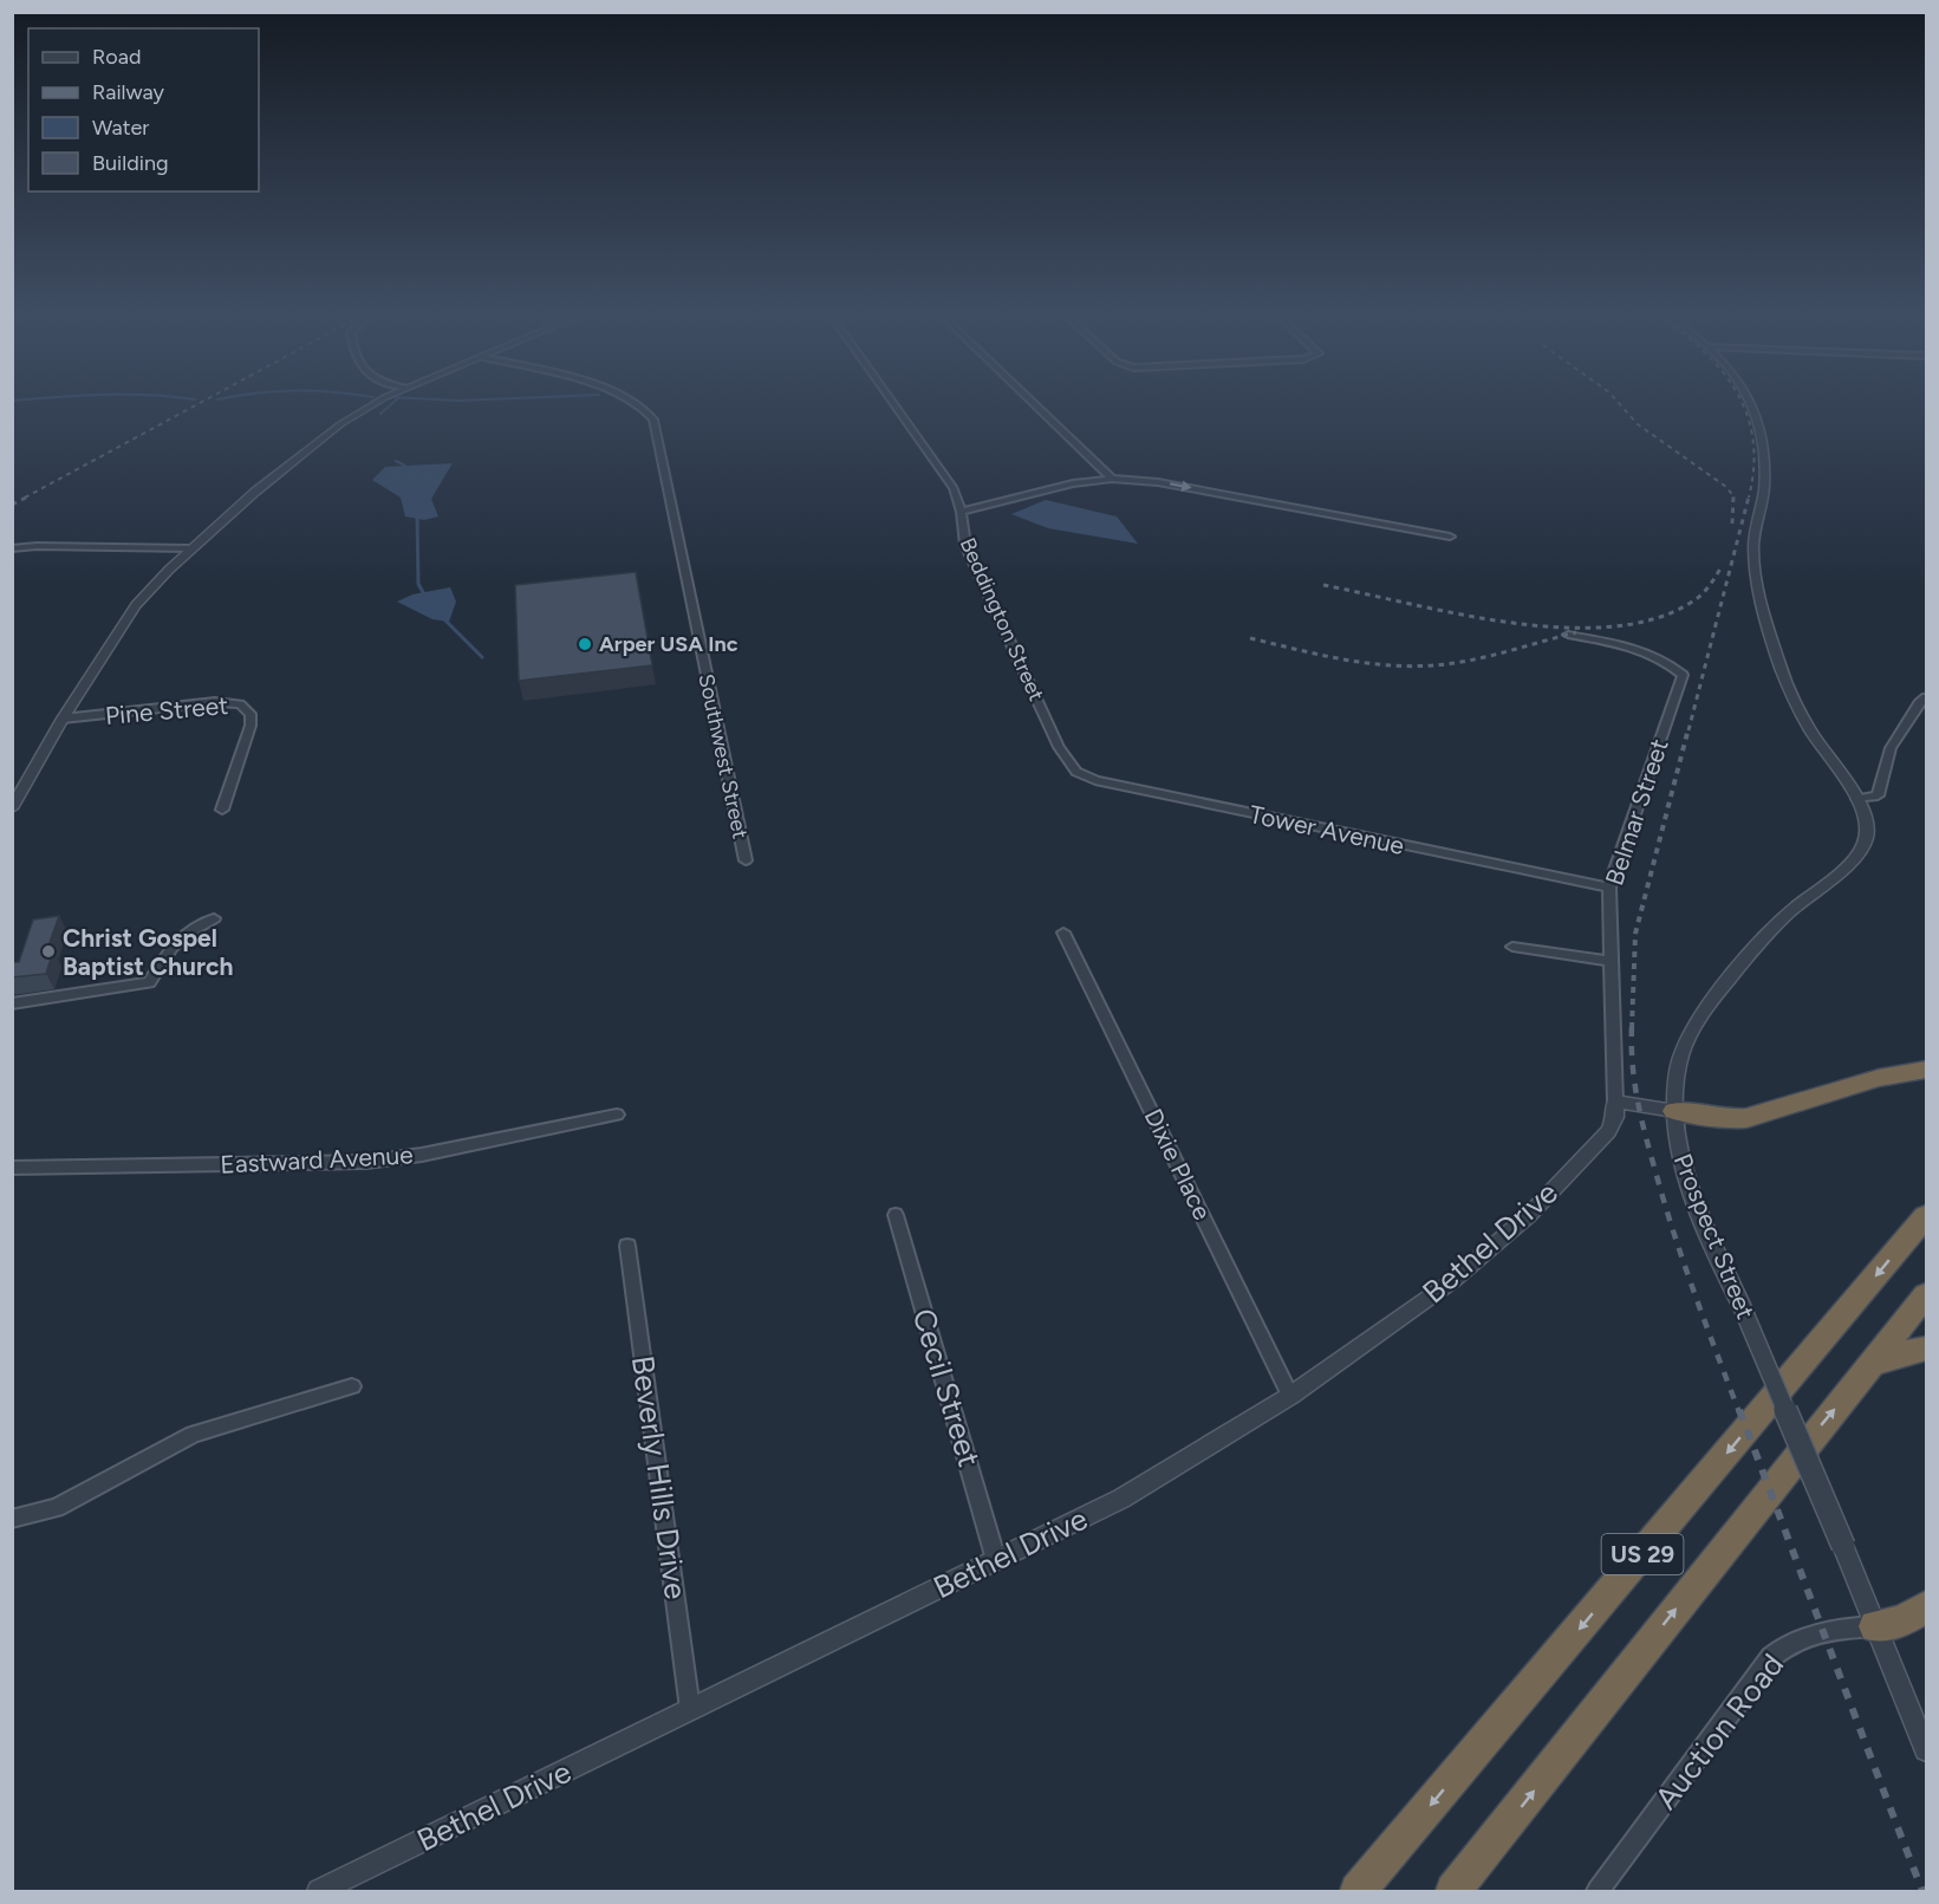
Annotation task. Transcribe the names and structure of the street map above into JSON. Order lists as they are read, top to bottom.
{
  "streets": {
    "highway": ["US 29"],
    "street": [
      "Beddington Street",
      "Pine Street",
      "Southwest Street",
      "Belmar Street",
      "Tower Avenue",
      "Eastward Avenue",
      "Dixie Place",
      "Prospect Street",
      "Bethel Drive",
      "Cecil Street",
      "Beverly Hills Drive",
      "Auction Road"
    ]
  },
  "crossings": [
    ["Beddington Street", "Tower Avenue"],
    ["Belmar Street", "Tower Avenue"],
    ["Belmar Street", "Bethel Drive"],
    ["Dixie Place", "Bethel Drive"],
    ["Prospect Street", "Auction Road"],
    ["Bethel Drive", "Cecil Street"],
    ["Bethel Drive", "Beverly Hills Drive"]
  ],
  "places": ["Arper USA Inc", "Christ Gospel Baptist Church"],
  "legend": [
    "Road",
    "Railway",
    "Water",
    "Building"
  ]
}
